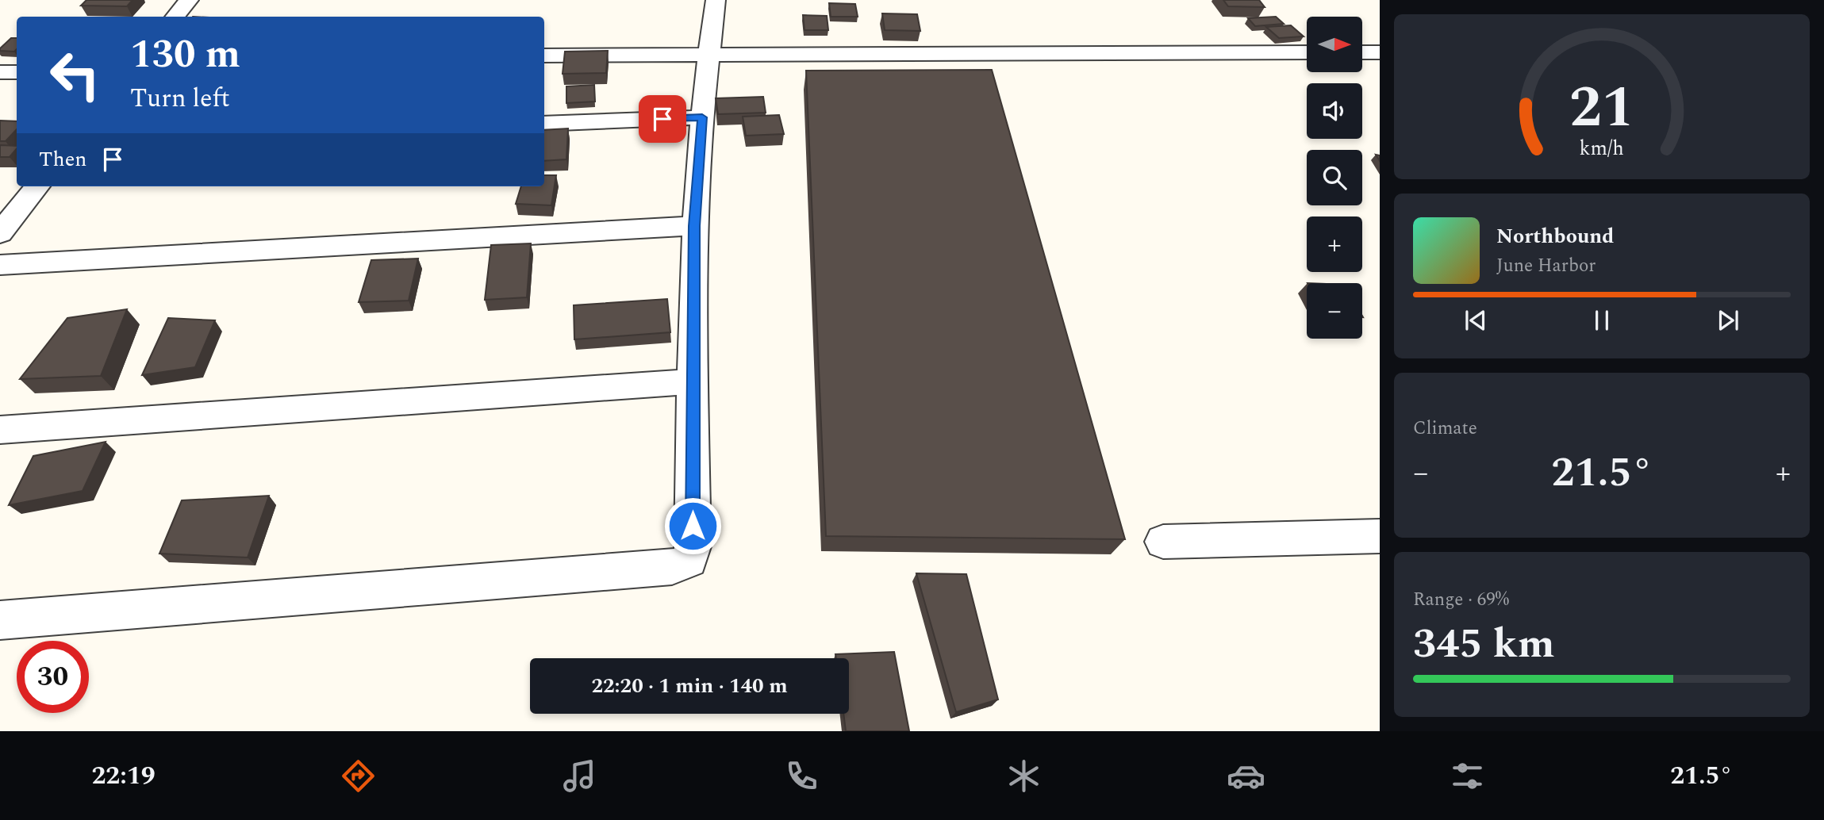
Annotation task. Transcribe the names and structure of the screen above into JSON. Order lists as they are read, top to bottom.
{
  "north": "right",
  "page": {
    "map_buttons": ["+", "−"],
    "turn": ["130 m", "Turn left"],
    "then": "Then",
    "song": ["Northbound", "June Harbor"],
    "tile": [
      "Climate",
      ["Range · 69%", "345 km"]
    ],
    "heat": ["−", "21.5°", "+"],
    "limit": "30",
    "trip": "22:20 · 1 min · 140 m",
    "tabs": ["22:19", "21.5°"],
    "gauge": ["21", "km/h"]
  }
}
